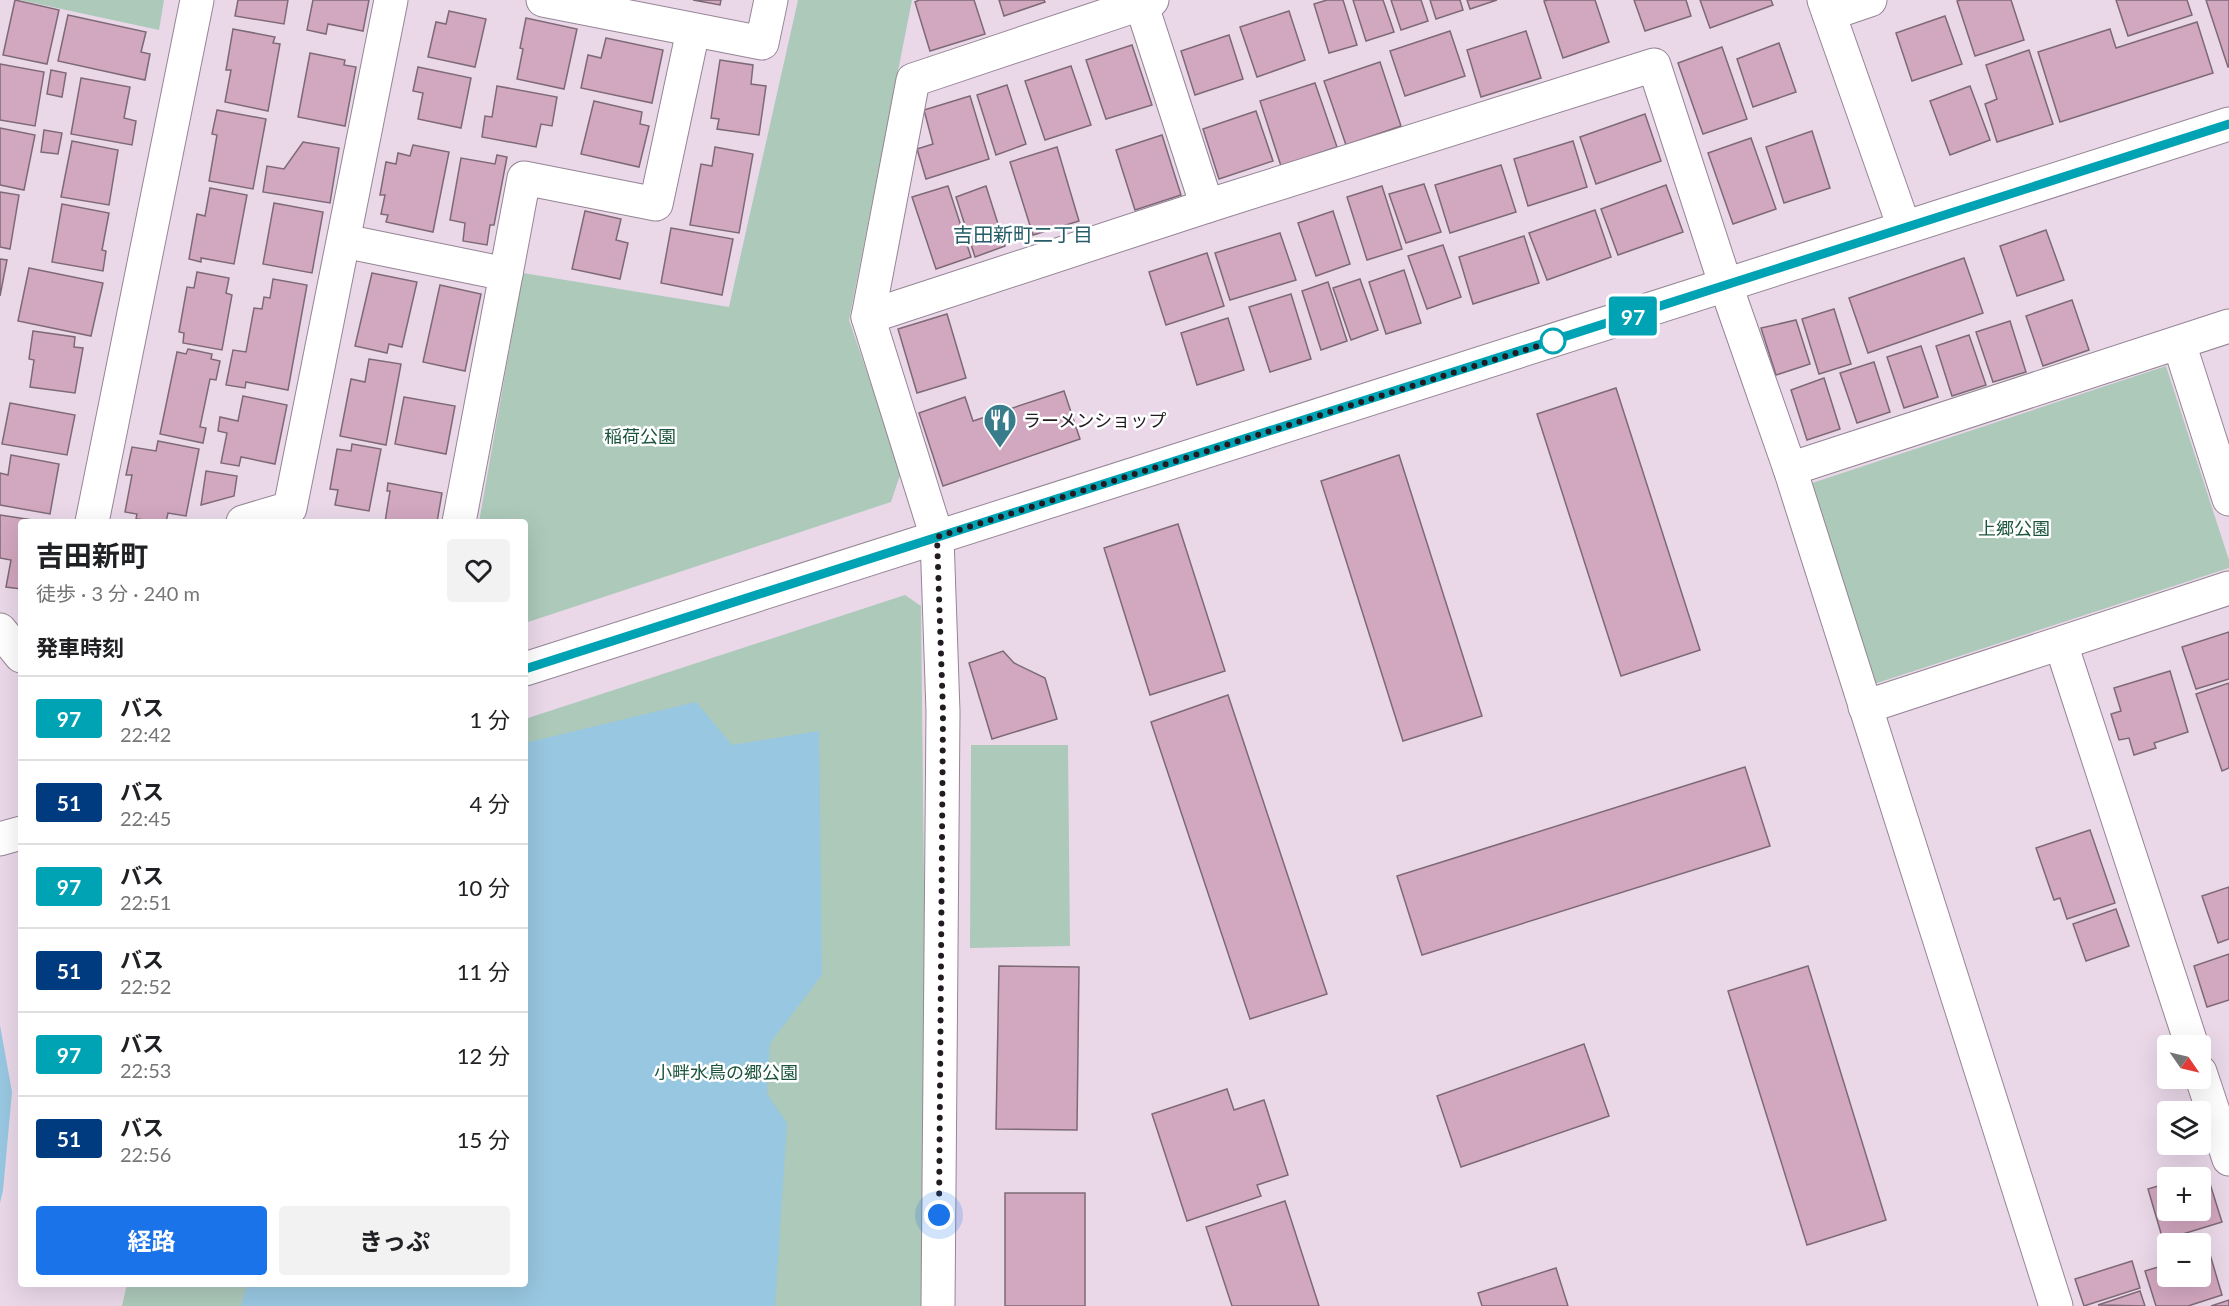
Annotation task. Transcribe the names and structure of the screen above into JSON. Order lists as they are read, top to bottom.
{
  "districts": ["吉田新町二丁目"],
  "parks": ["稲荷公園", "上郷公園", "小畔水鳥の郷公園"],
  "places": {
    "restaurant": ["ラーメンショップ"]
  },
  "lines": ["bus line 97"],
  "north": "bottom right",
  "page": {
    "on_map": "97",
    "heading": [
      ["吉田新町", "徒歩 · 3 分 · 240 m"],
      "発車時刻"
    ],
    "list": [
      {
        "mark": "97",
        "name": "バス",
        "note": "22:42",
        "value": "1 分"
      },
      {
        "mark": "51",
        "name": "バス",
        "note": "22:45",
        "value": "4 分"
      },
      {
        "mark": "97",
        "name": "バス",
        "note": "22:51",
        "value": "10 分"
      },
      {
        "mark": "51",
        "name": "バス",
        "note": "22:52",
        "value": "11 分"
      },
      {
        "mark": "97",
        "name": "バス",
        "note": "22:53",
        "value": "12 分"
      },
      {
        "mark": "51",
        "name": "バス",
        "note": "22:56",
        "value": "15 分"
      }
    ],
    "map_buttons": ["+", "−"],
    "buttons": ["経路", "きっぷ"]
  }
}
